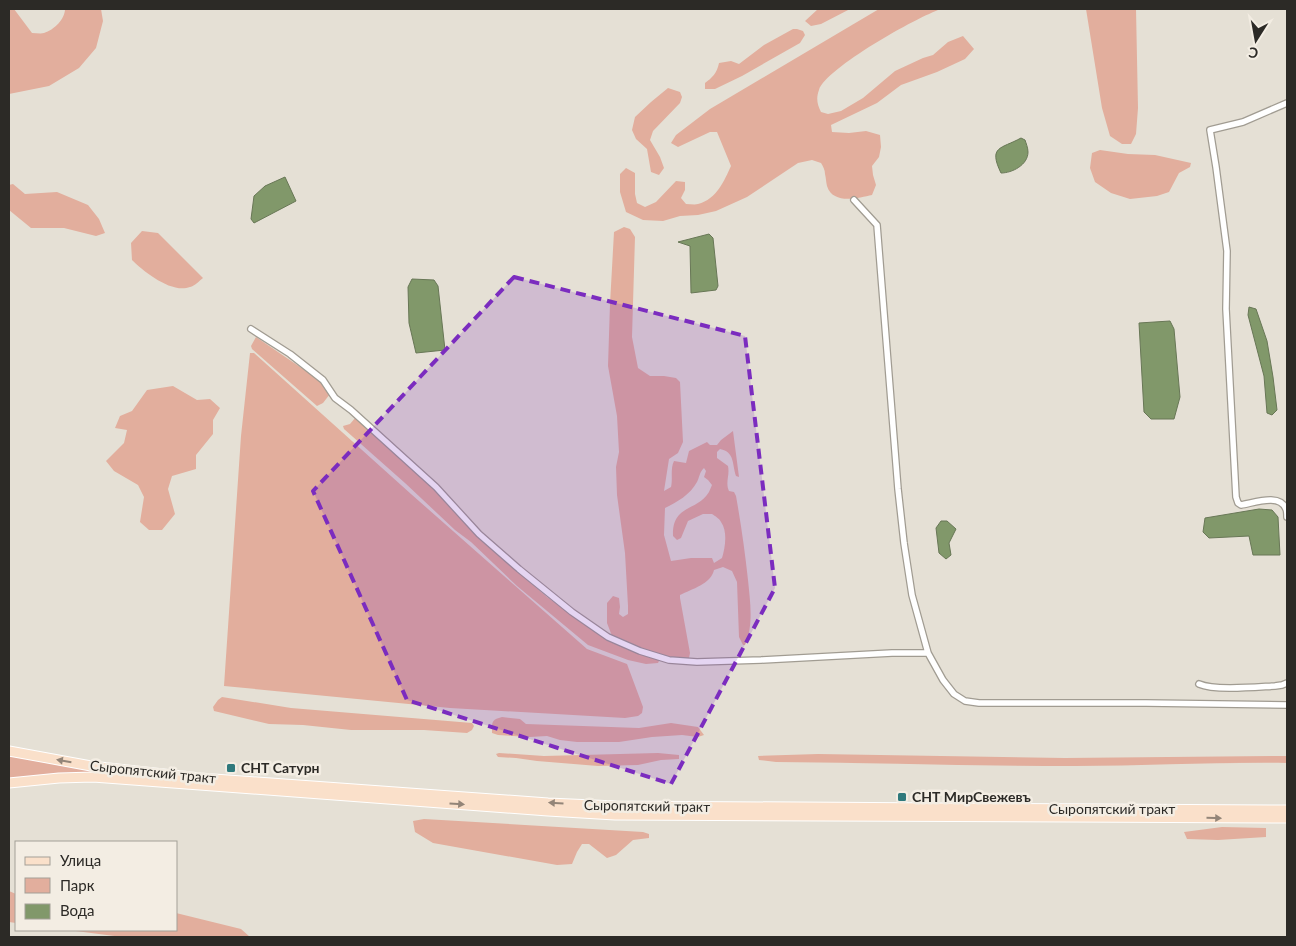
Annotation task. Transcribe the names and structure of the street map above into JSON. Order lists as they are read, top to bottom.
{
  "streets": {
    "main road": ["Сыропятский тракт"]
  },
  "places": {
    "transit": ["СНТ Сатурн", "СНТ МирСвежевъ"]
  },
  "legend": ["Улица", "Парк", "Вода"],
  "north": "bottom"
}
